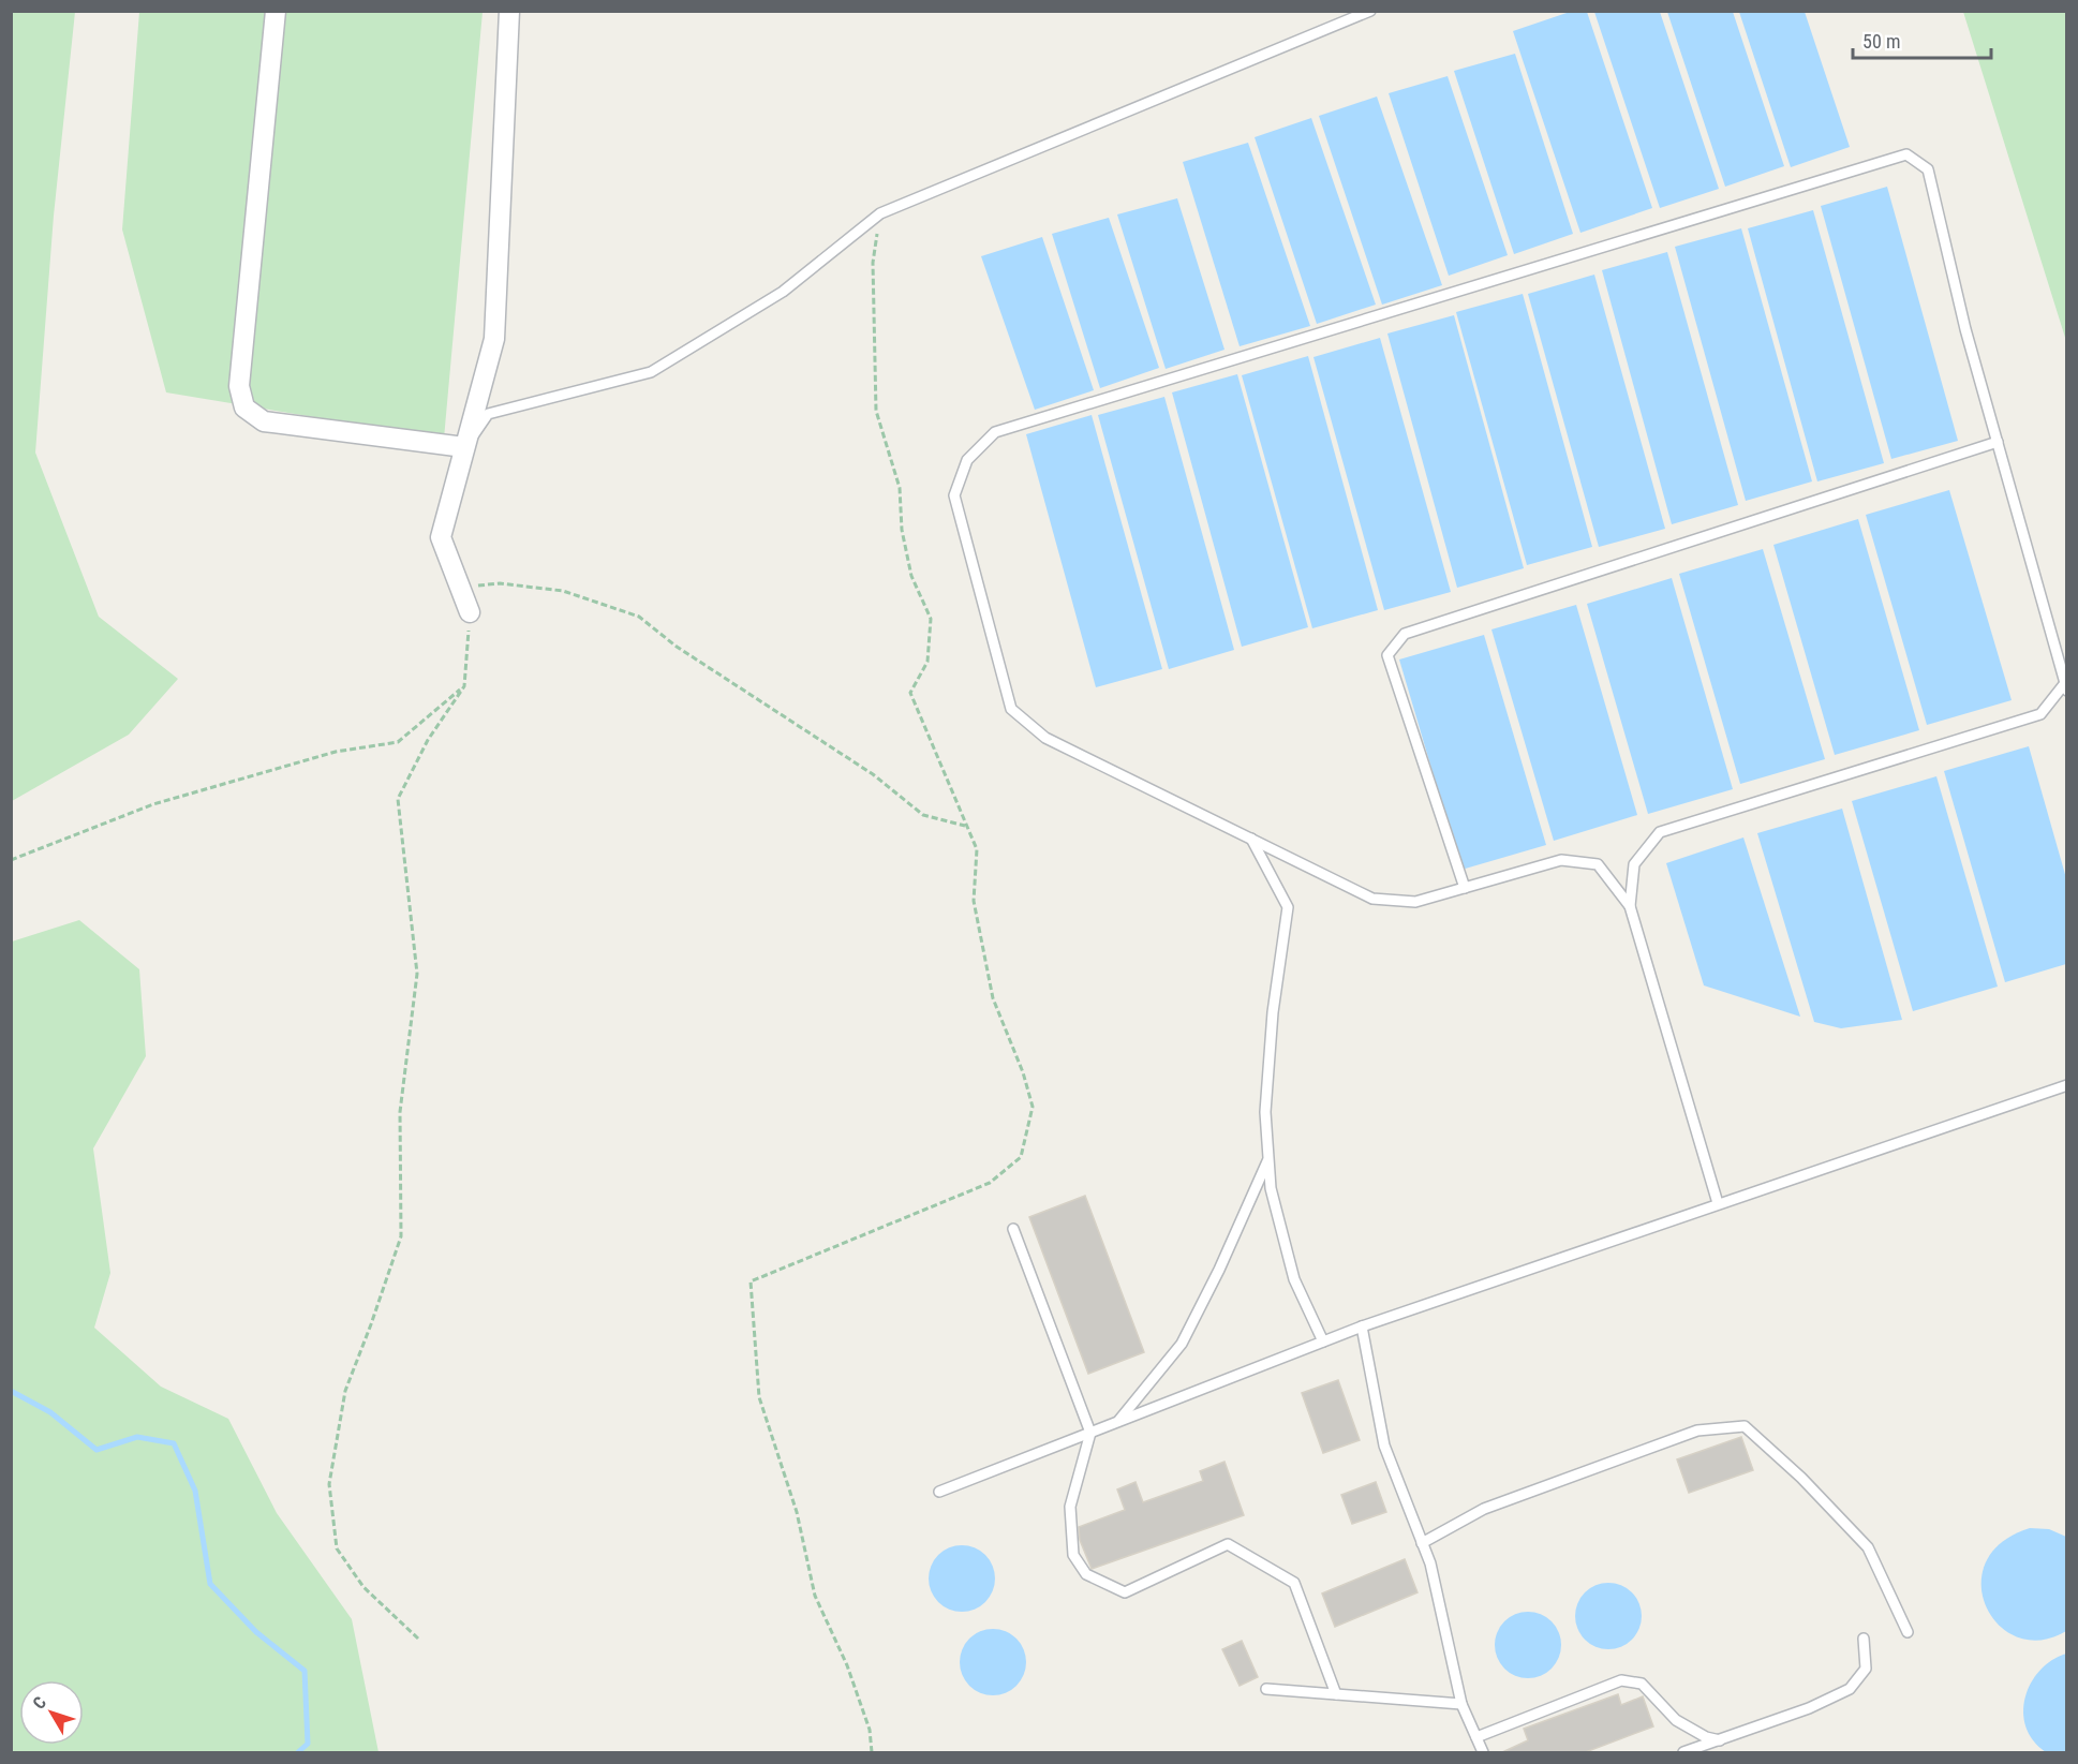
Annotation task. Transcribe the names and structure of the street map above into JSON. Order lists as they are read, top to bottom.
{
  "scale_bar": "50 m",
  "north": "top left"
}
